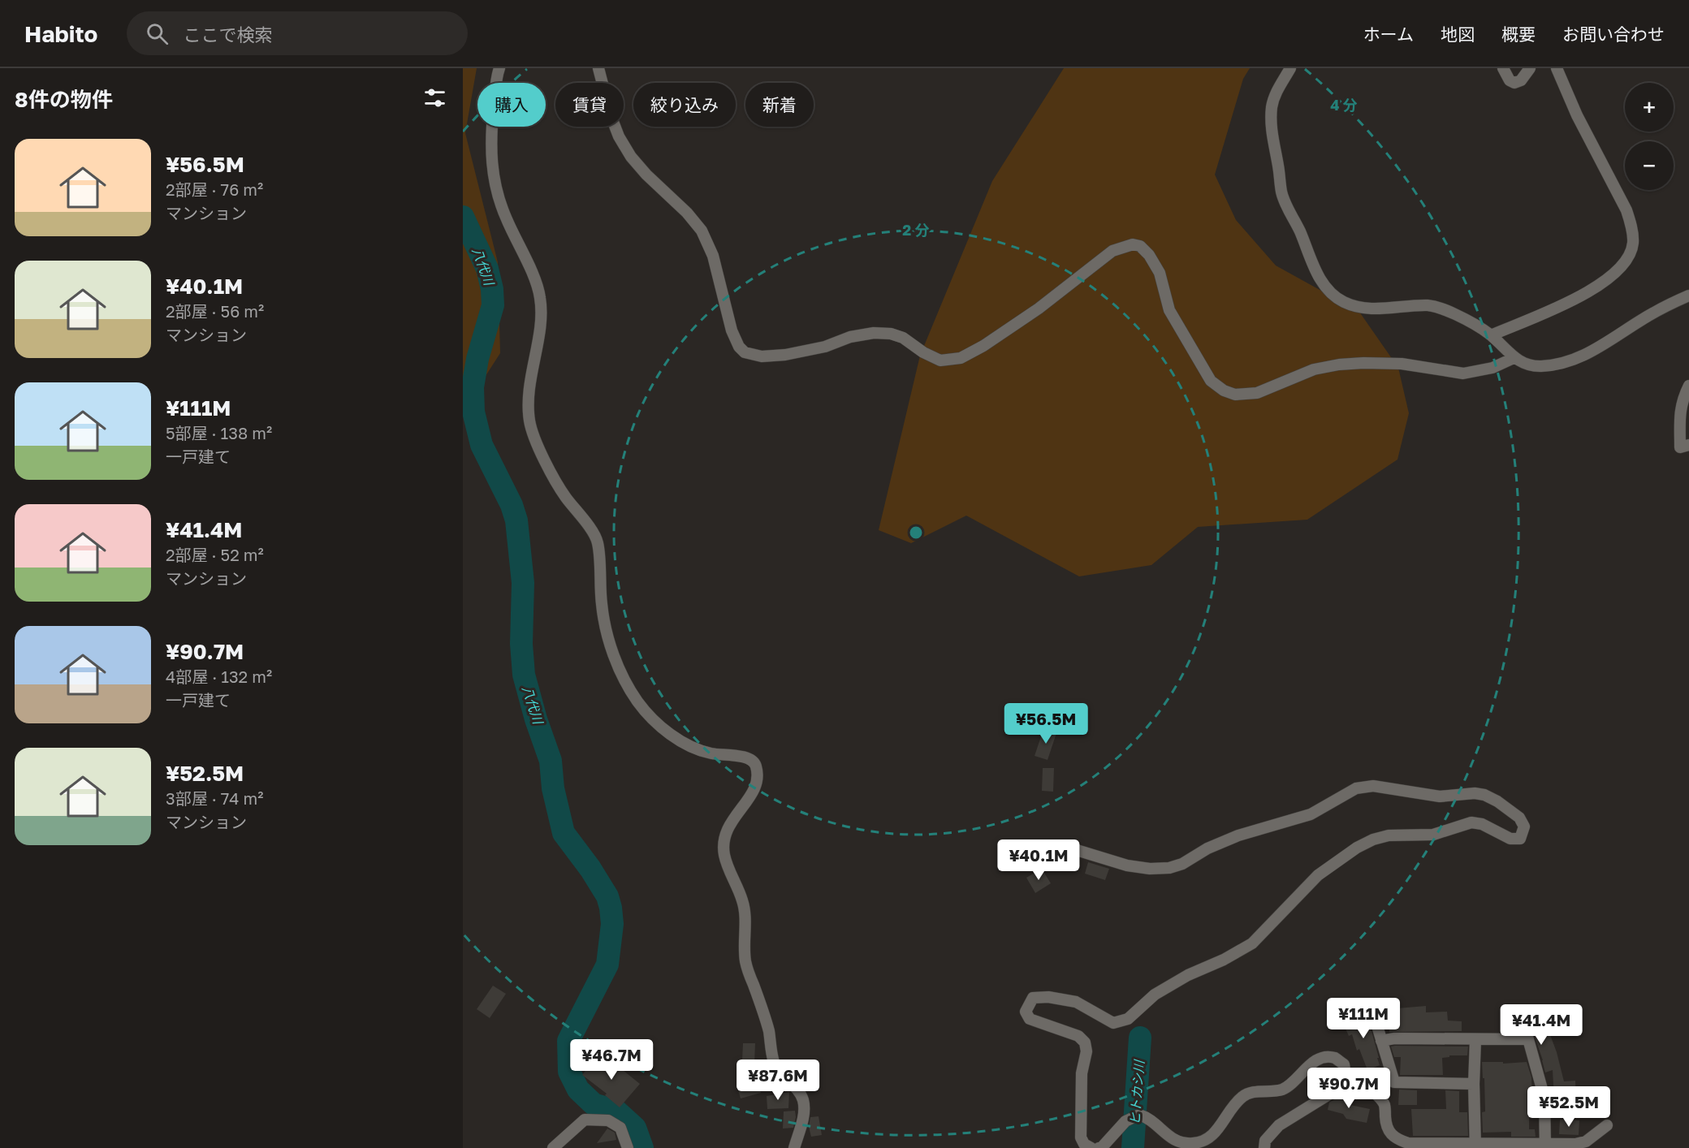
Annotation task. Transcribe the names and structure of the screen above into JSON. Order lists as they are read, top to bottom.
{
  "water": ["八代川", "ヒトカシ川"],
  "page": {
    "header": "Habito",
    "search": "ここで検索",
    "nav": [
      "ホーム",
      "地図",
      "概要",
      "お問い合わせ"
    ],
    "heading": "8件の物件",
    "map_buttons": ["+", "−"],
    "chip": [
      "購入",
      "賃貸",
      "絞り込み",
      "新着"
    ],
    "list": [
      {
        "name": "¥56.5M",
        "note": "2部屋 · 76 m² · マンション"
      },
      {
        "name": "¥40.1M",
        "note": "2部屋 · 56 m² · マンション"
      },
      {
        "name": "¥111M",
        "note": "5部屋 · 138 m² · 一戸建て"
      },
      {
        "name": "¥41.4M",
        "note": "2部屋 · 52 m² · マンション"
      },
      {
        "name": "¥90.7M",
        "note": "4部屋 · 132 m² · 一戸建て"
      },
      {
        "name": "¥52.5M",
        "note": "3部屋 · 74 m² · マンション"
      }
    ],
    "price": [
      "¥56.5M",
      "¥40.1M",
      "¥111M",
      "¥41.4M",
      "¥46.7M",
      "¥87.6M",
      "¥90.7M",
      "¥52.5M"
    ]
  },
  "rings": ["4 分", "2 分"]
}
